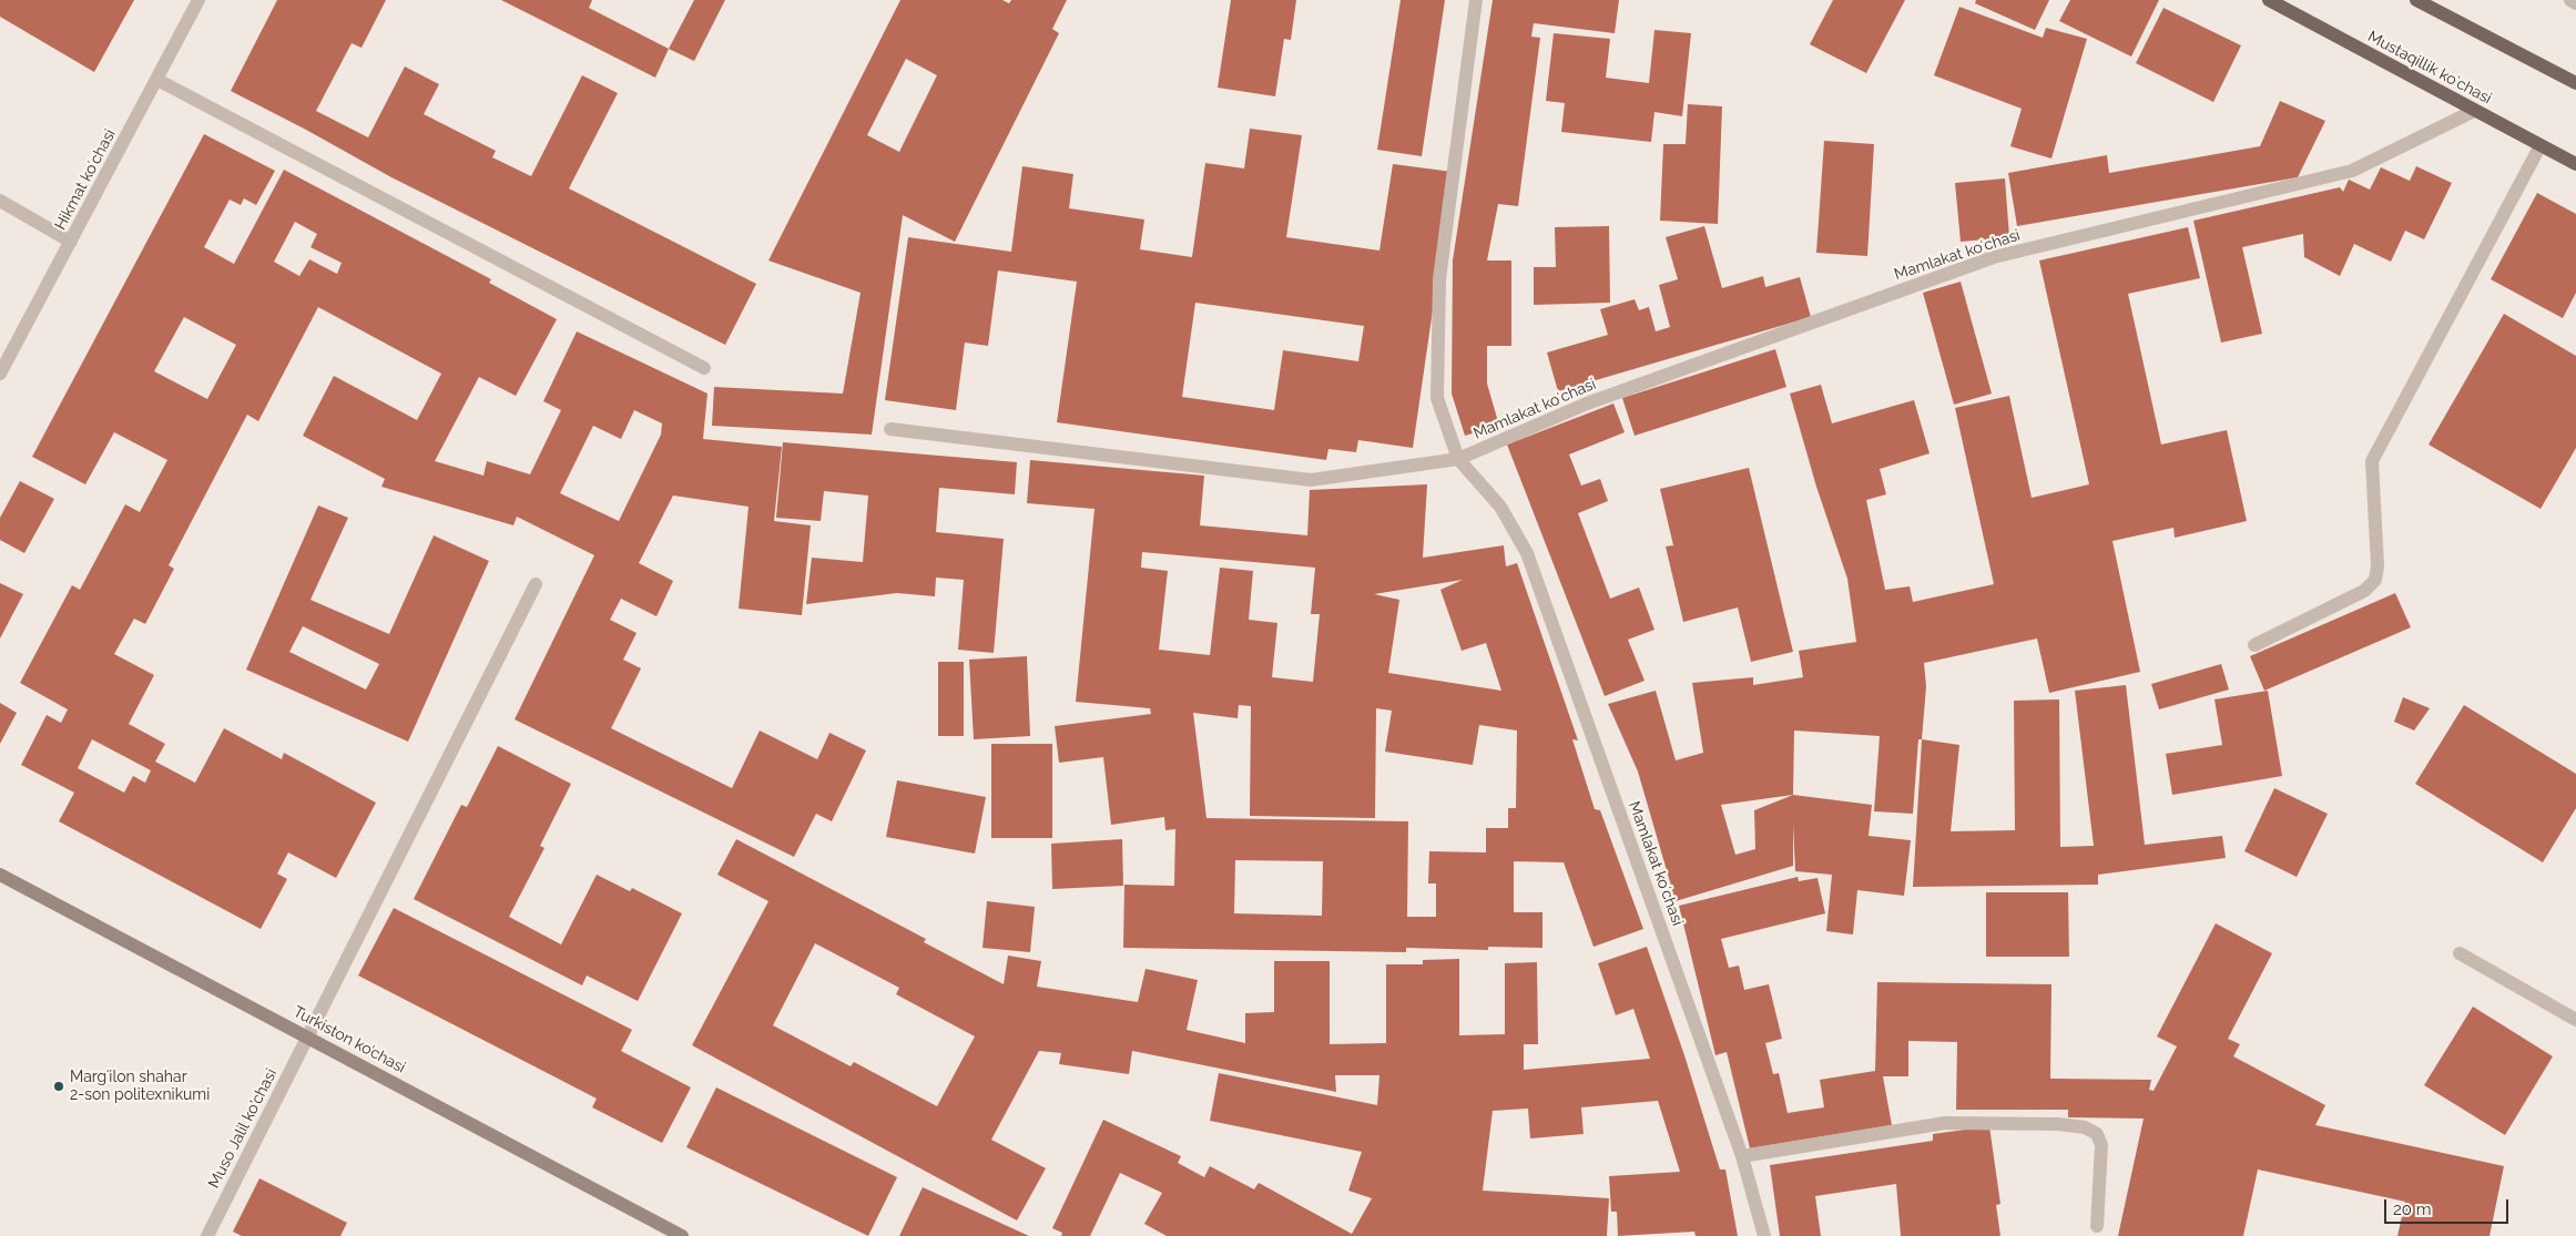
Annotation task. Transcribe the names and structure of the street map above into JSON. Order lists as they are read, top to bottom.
{
  "streets": {
    "main road": ["Mustaqillik koʻchasi", "Turkiston ko’chasi"],
    "street": ["Hikmat koʻchasi", "Mamlakat koʻchasi", "Muso Jalil ko'chasi"]
  },
  "crossings": [
    ["Mustaqillik koʻchasi", "Mamlakat koʻchasi"],
    ["Turkiston ko’chasi", "Muso Jalil ko'chasi"]
  ],
  "places": ["Margʻilon shahar 2-son politexnikumi"],
  "scale_bar": "20 m"
}
